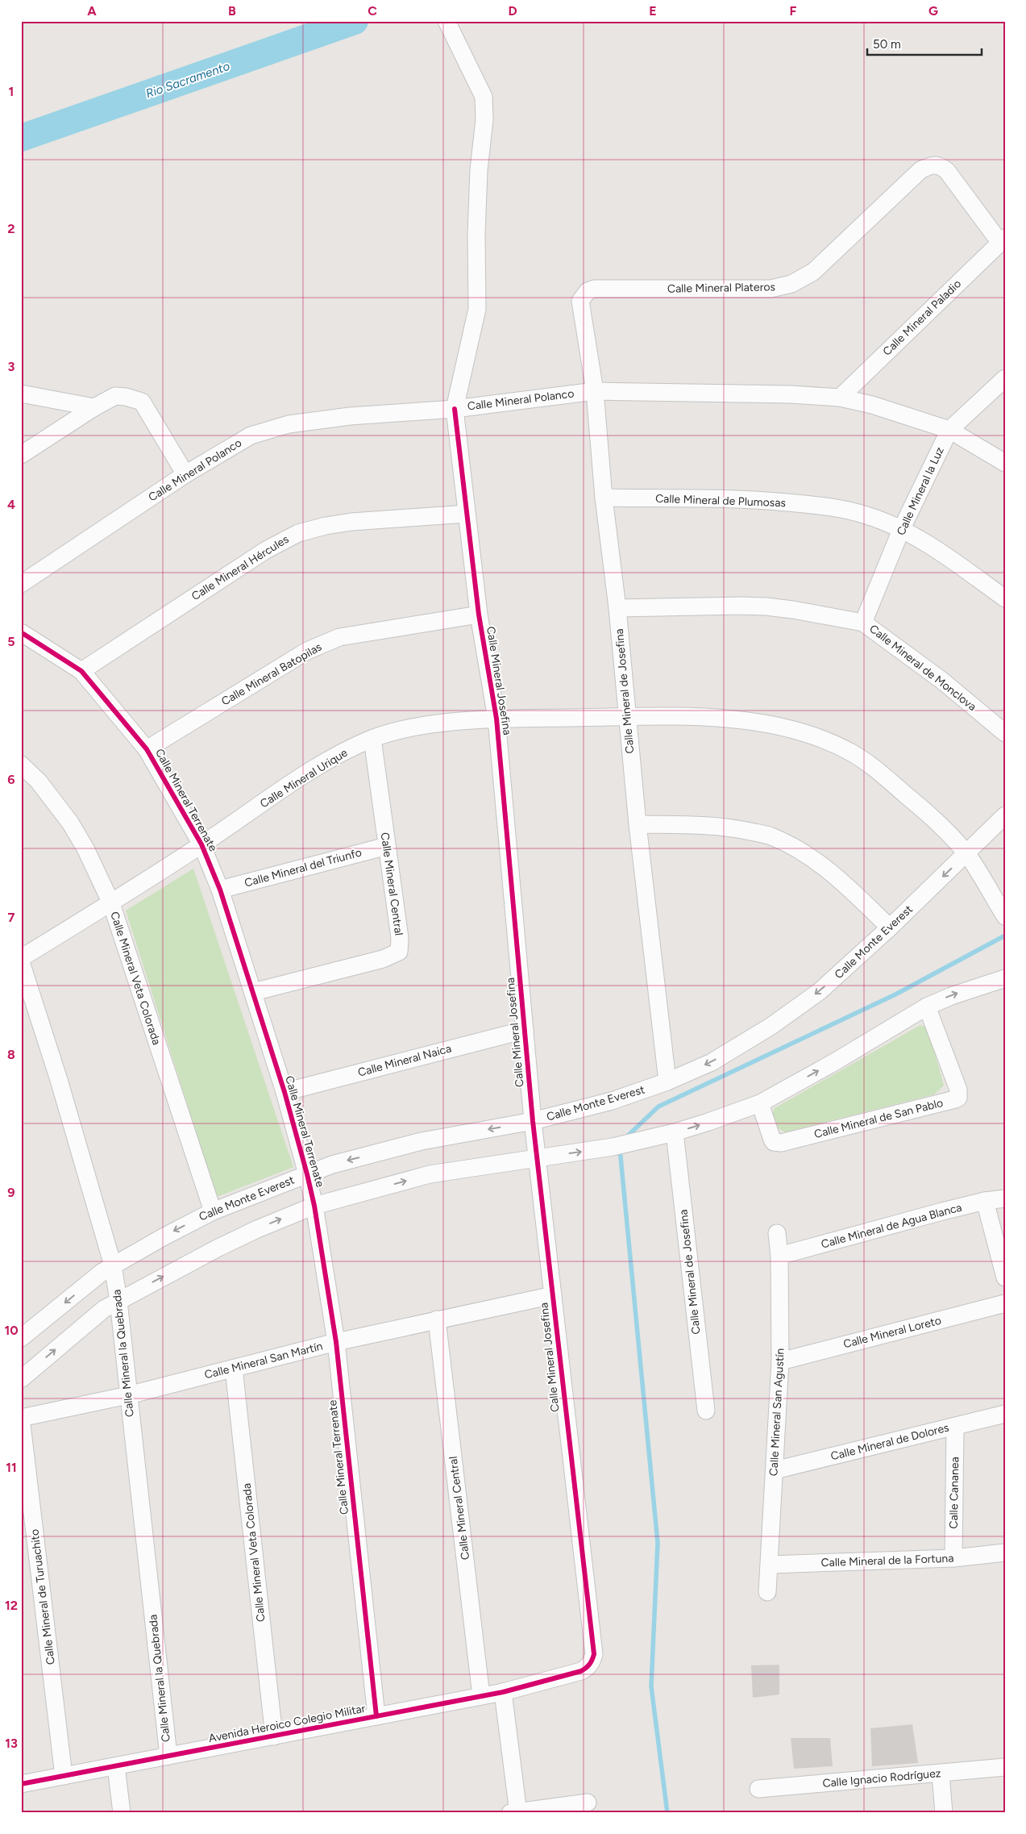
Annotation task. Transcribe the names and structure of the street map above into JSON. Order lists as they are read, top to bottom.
{
  "streets": {
    "street": [
      "Calle Mineral Plateros",
      "Calle Mineral Paladio",
      "Calle Mineral Polanco",
      "Calle Mineral la Luz",
      "Calle Mineral de Plumosas",
      "Calle Mineral Hércules",
      "Calle Mineral de Monclova",
      "Calle Mineral Batopilas",
      "Calle Mineral Josefina",
      "Calle Mineral de Josefina",
      "Calle Mineral Urique",
      "Calle Mineral Terrenate",
      "Calle Mineral del Triunfo",
      "Calle Mineral Central",
      "Calle Monte Everest",
      "Calle Mineral Veta Colorada",
      "Calle Mineral Naica",
      "Calle Mineral de San Pablo",
      "Calle Mineral de Agua Blanca",
      "Calle Mineral Loreto",
      "Calle Mineral la Quebrada",
      "Calle Mineral San Martín",
      "Calle Mineral San Agustín",
      "Calle Mineral de Dolores",
      "Calle Cananea",
      "Calle Mineral de la Fortuna",
      "Calle Mineral de Turuachito",
      "Avenida Heroico Colegio Militar",
      "Calle Ignacio Rodríguez"
    ]
  },
  "crossings": [
    ["Calle Mineral Plateros", "Calle Mineral Paladio"],
    ["Calle Mineral Plateros", "Calle Mineral de Josefina"],
    ["Calle Mineral Paladio", "Calle Mineral Polanco"],
    ["Calle Mineral Polanco", "Calle Mineral la Luz"],
    ["Calle Mineral Polanco", "Calle Mineral Josefina"],
    ["Calle Mineral Polanco", "Calle Mineral de Josefina"],
    ["Calle Mineral la Luz", "Calle Mineral de Plumosas"],
    ["Calle Mineral la Luz", "Calle Mineral de Monclova"],
    ["Calle Mineral de Plumosas", "Calle Mineral de Josefina"],
    ["Calle Mineral Hércules", "Calle Mineral Josefina"],
    ["Calle Mineral Hércules", "Calle Mineral Terrenate"],
    ["Calle Mineral de Monclova", "Calle Mineral de Josefina"],
    ["Calle Mineral Batopilas", "Calle Mineral Josefina"],
    ["Calle Mineral Batopilas", "Calle Mineral Terrenate"],
    ["Calle Mineral Josefina", "Calle Mineral Urique"],
    ["Calle Mineral Josefina", "Calle Monte Everest"],
    ["Calle Mineral Josefina", "Calle Mineral Naica"],
    ["Calle Mineral Josefina", "Calle Mineral San Martín"],
    ["Calle Mineral Josefina", "Avenida Heroico Colegio Militar"],
    ["Calle Mineral de Josefina", "Calle Mineral Urique"],
    ["Calle Mineral de Josefina", "Calle Monte Everest"],
    ["Calle Mineral Urique", "Calle Mineral Terrenate"],
    ["Calle Mineral Urique", "Calle Mineral Central"],
    ["Calle Mineral Urique", "Calle Monte Everest"],
    ["Calle Mineral Urique", "Calle Mineral Veta Colorada"],
    ["Calle Mineral Terrenate", "Calle Mineral del Triunfo"],
    ["Calle Mineral Terrenate", "Calle Mineral Central"],
    ["Calle Mineral Terrenate", "Calle Monte Everest"],
    ["Calle Mineral Terrenate", "Calle Mineral Naica"],
    ["Calle Mineral Terrenate", "Calle Mineral San Martín"],
    ["Calle Mineral Terrenate", "Avenida Heroico Colegio Militar"],
    ["Calle Mineral del Triunfo", "Calle Mineral Central"],
    ["Calle Mineral Central", "Calle Mineral San Martín"],
    ["Calle Mineral Central", "Avenida Heroico Colegio Militar"],
    ["Calle Monte Everest", "Calle Mineral Veta Colorada"],
    ["Calle Monte Everest", "Calle Mineral la Quebrada"],
    ["Calle Mineral Veta Colorada", "Calle Mineral San Martín"],
    ["Calle Mineral Veta Colorada", "Avenida Heroico Colegio Militar"],
    ["Calle Mineral de Agua Blanca", "Calle Mineral San Agustín"],
    ["Calle Mineral Loreto", "Calle Mineral San Agustín"],
    ["Calle Mineral la Quebrada", "Calle Mineral San Martín"],
    ["Calle Mineral la Quebrada", "Avenida Heroico Colegio Militar"],
    ["Calle Mineral San Martín", "Calle Mineral de Turuachito"],
    ["Calle Mineral San Agustín", "Calle Mineral de Dolores"],
    ["Calle Mineral San Agustín", "Calle Mineral de la Fortuna"],
    ["Calle Mineral de Dolores", "Calle Cananea"],
    ["Calle Cananea", "Calle Mineral de la Fortuna"],
    ["Calle Mineral de Turuachito", "Avenida Heroico Colegio Militar"]
  ],
  "water": ["Rio Sacramento"],
  "scale_bar": "50 m",
  "grid": {
    "columns": [
      "A",
      "B",
      "C",
      "D",
      "E",
      "F",
      "G"
    ],
    "rows": [
      "1",
      "2",
      "3",
      "4",
      "5",
      "6",
      "7",
      "8",
      "9",
      "10",
      "11",
      "12",
      "13"
    ]
  }
}
